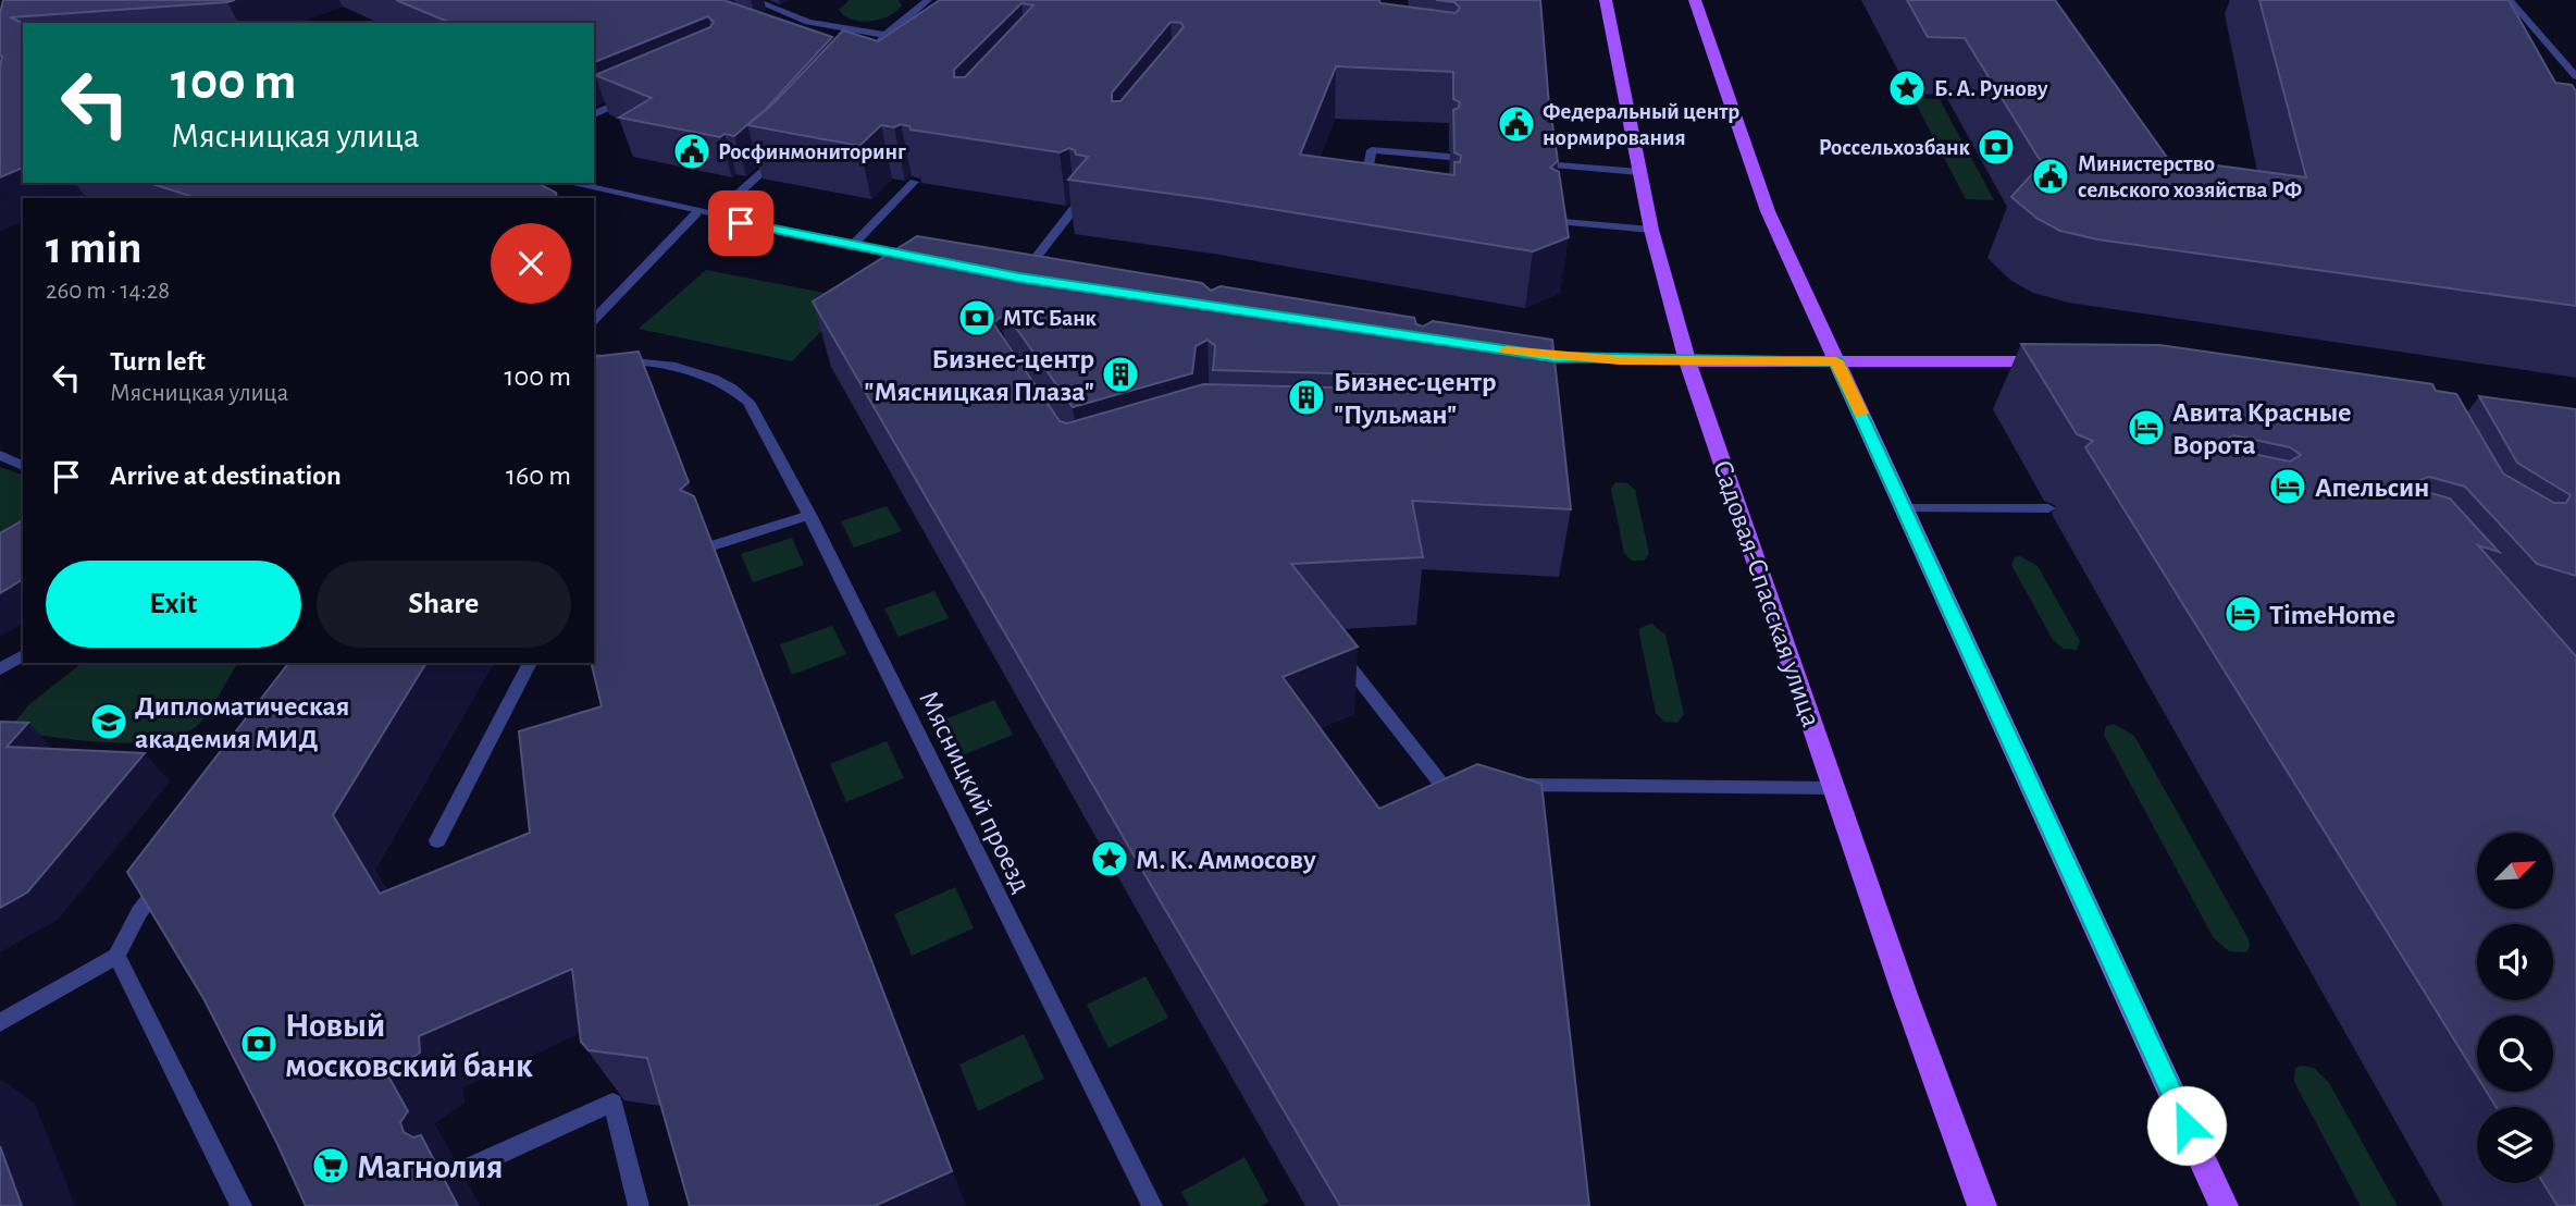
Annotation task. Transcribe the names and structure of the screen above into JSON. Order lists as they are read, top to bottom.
{
  "streets": {
    "main road": ["Садовая-Спасская улица"],
    "street": ["Мясницкий проезд"]
  },
  "places": {
    "place": ["Б. А. Рунову", "М. К. Аммосову"],
    "public building": ["Федеральный центр нормирования", "Росфинмониторинг", "Министерство сельского хозяйства РФ"],
    "bank": ["Россельхозбанк", "МТС Банк", "Новый московский банк"],
    "building": ["Бизнес-центр \"Мясницкая Плаза\"", "Бизнес-центр \"Пульман\""],
    "hotel": ["Авита Красные Ворота", "Апельсин", "TimeHome"],
    "school or university": ["Дипломатическая академия МИД"],
    "supermarket": ["Магнолия"]
  },
  "north": "top right",
  "page": {
    "turn": ["100 m", "Мясницкая улица"],
    "heading": ["1 min", "260 m · 14:28"],
    "list": [
      {
        "name": "Turn left",
        "note": "Мясницкая улица",
        "value": "100 m"
      },
      {
        "name": "Arrive at destination",
        "value": "160 m"
      }
    ],
    "buttons": ["Exit", "Share"]
  }
}
